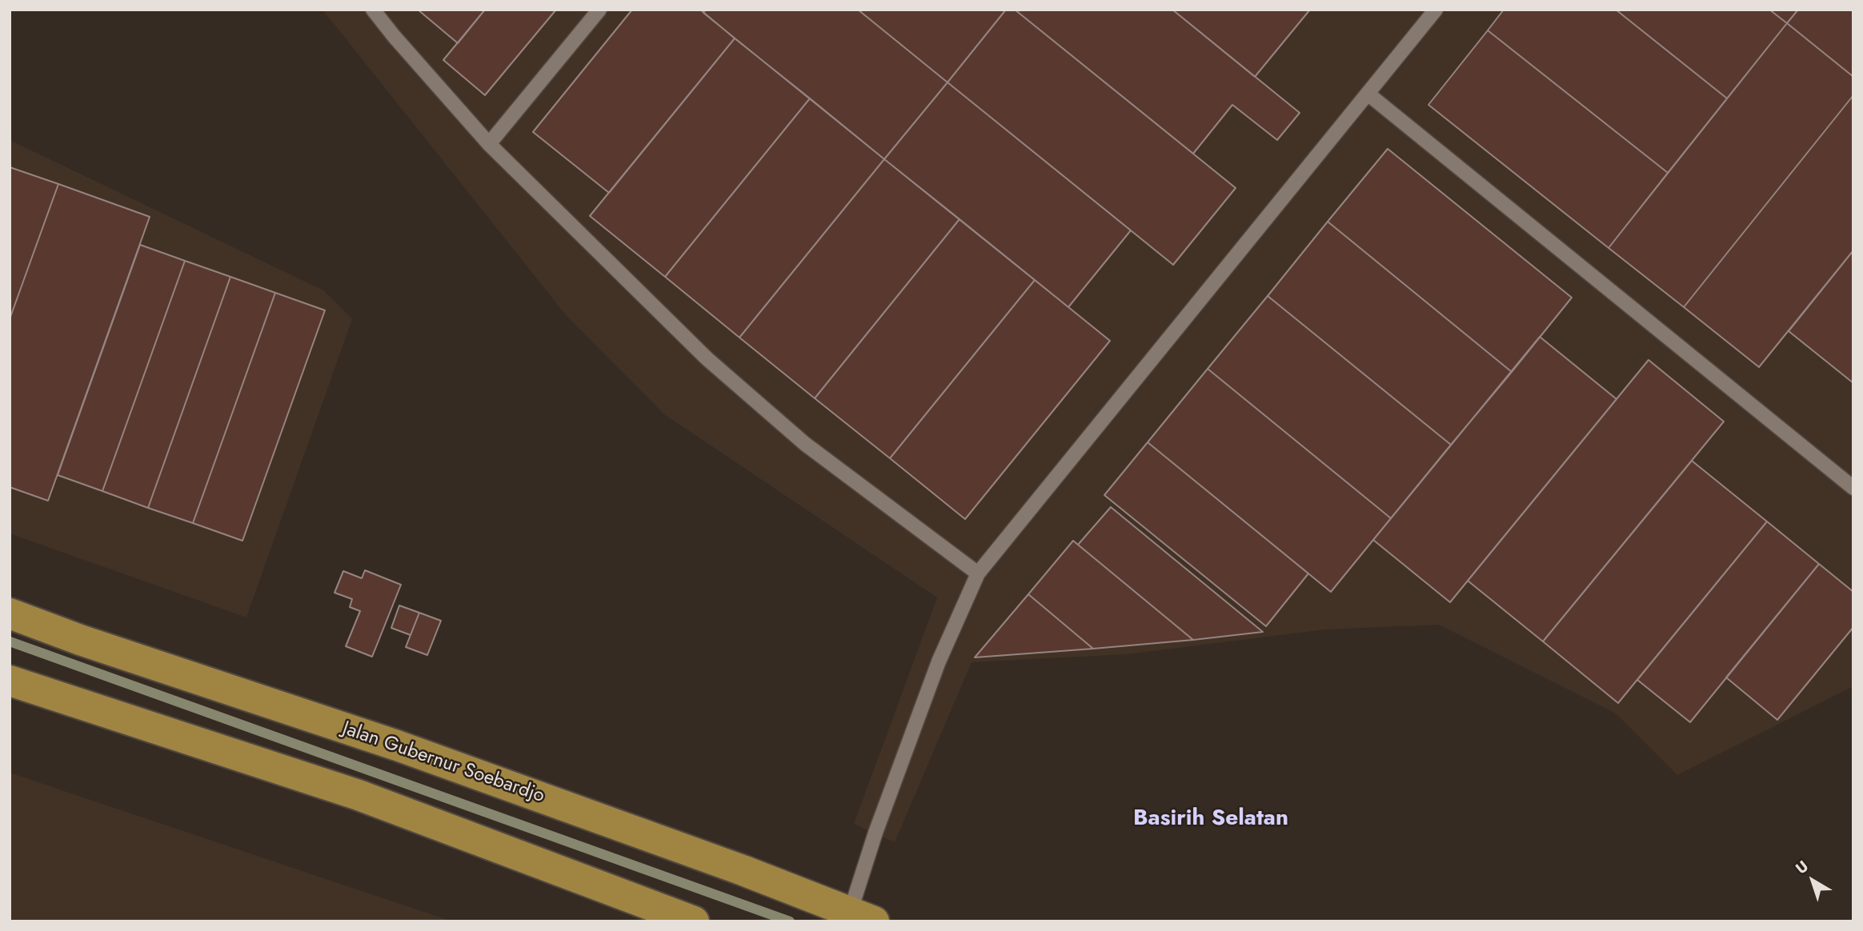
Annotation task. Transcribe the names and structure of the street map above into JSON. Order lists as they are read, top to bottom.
{
  "streets": {
    "highway": ["Jalan Gubernur Soebardjo"]
  },
  "districts": ["Basirih Selatan"],
  "north": "top left"
}
